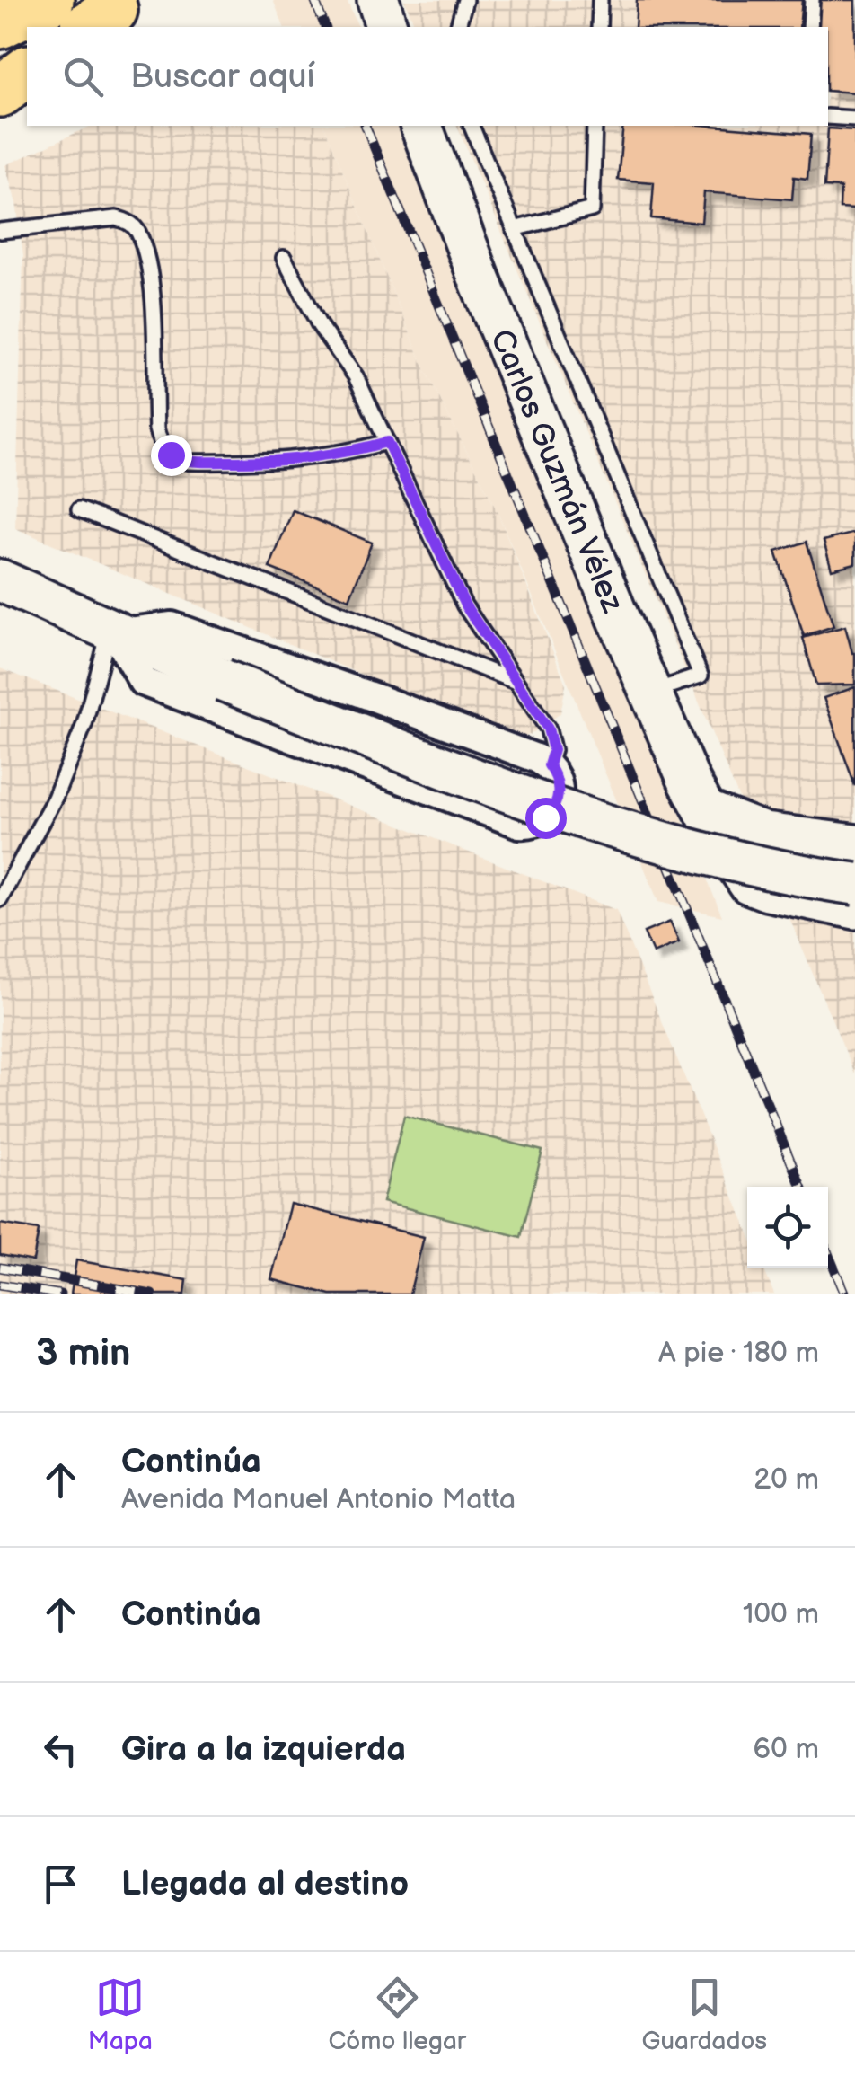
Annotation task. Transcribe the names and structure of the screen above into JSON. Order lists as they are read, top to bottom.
{
  "streets": {
    "street": ["Carlos Guzmán Vélez"]
  },
  "page": {
    "search": "Buscar aquí",
    "heading": ["3 min", "A pie · 180 m"],
    "list": [
      ["Continúa", "Avenida Manuel Antonio Matta", "20 m"],
      ["Continúa", "100 m"],
      ["Gira a la izquierda", "60 m"],
      "Llegada al destino"
    ],
    "nav": ["Mapa", "Cómo llegar", "Guardados"]
  }
}
